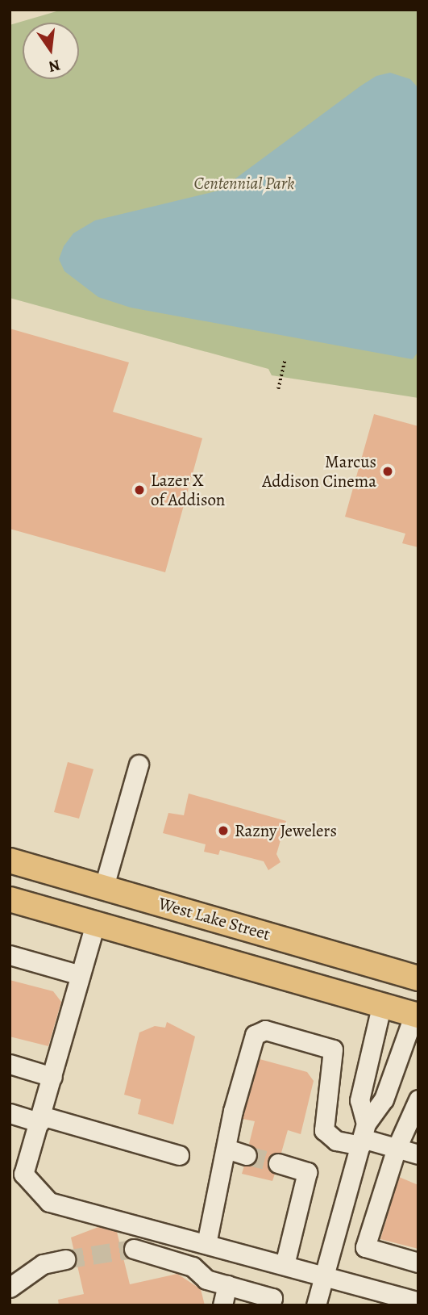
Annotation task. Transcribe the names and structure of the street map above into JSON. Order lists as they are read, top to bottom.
{
  "streets": {
    "main road": ["West Lake Street"]
  },
  "parks": ["Centennial Park"],
  "places": ["Marcus Addison Cinema", "Lazer X of Addison", "Razny Jewelers"],
  "north": "bottom"
}
